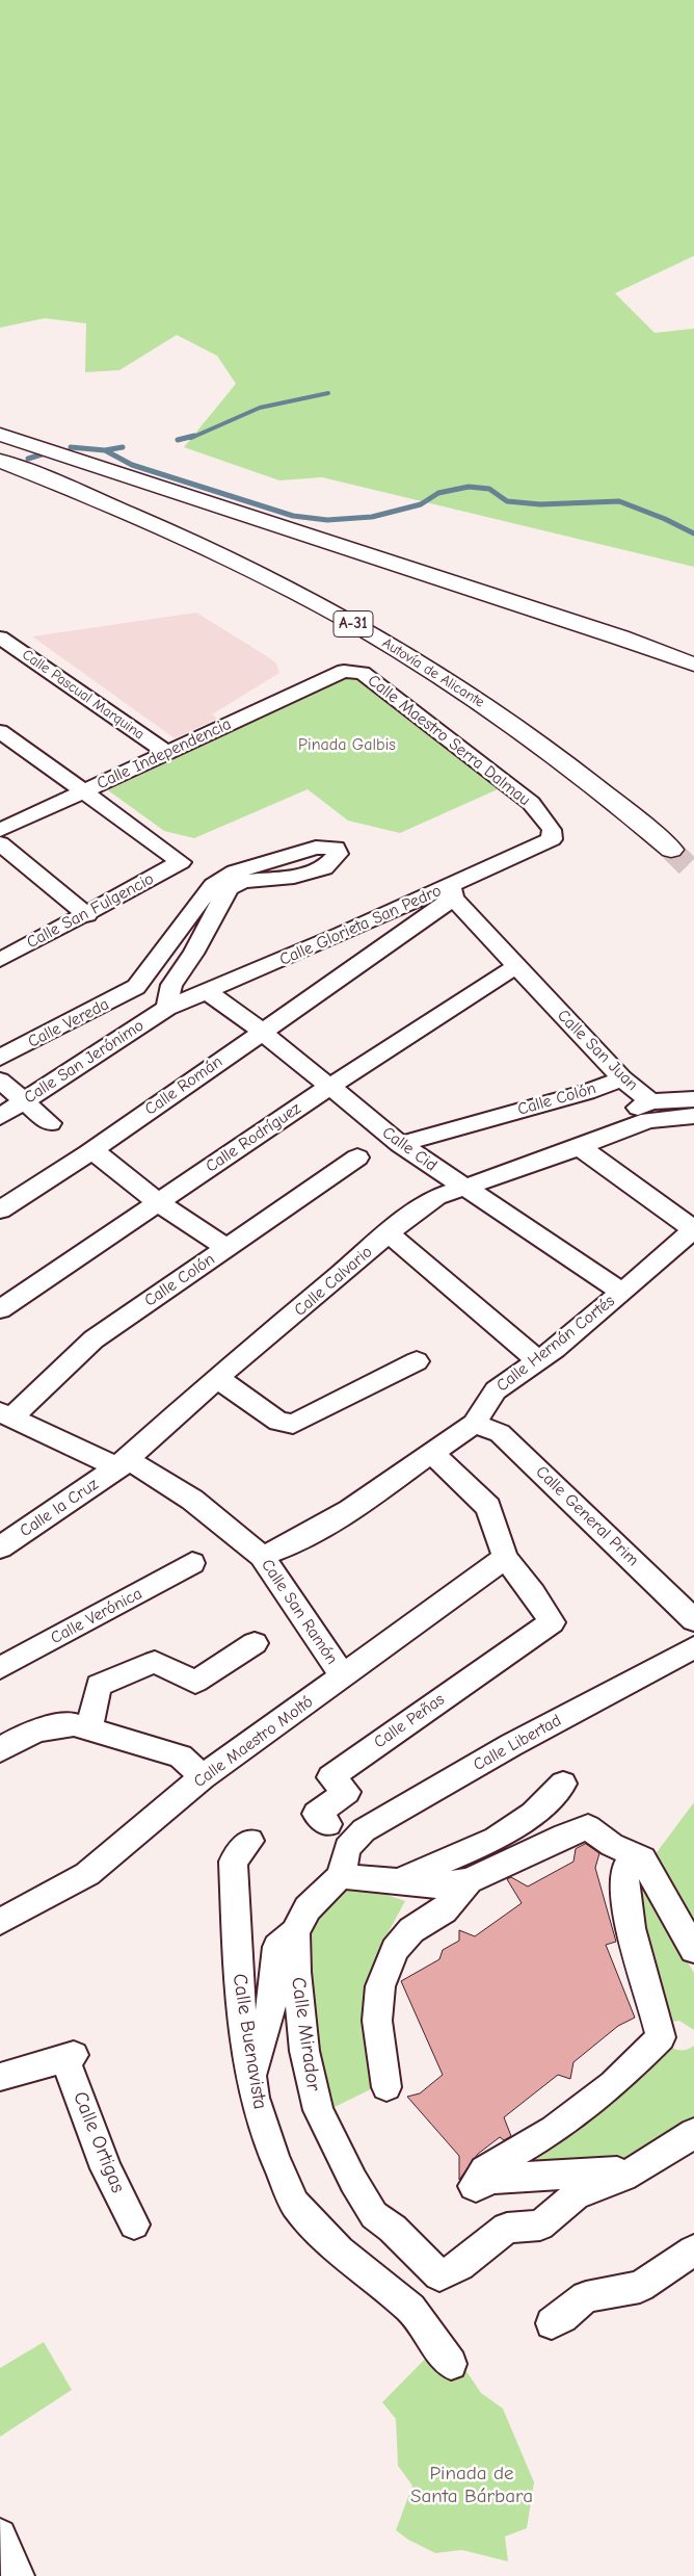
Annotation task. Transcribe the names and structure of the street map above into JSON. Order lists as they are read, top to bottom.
{
  "streets": {
    "highway": ["A-31", "Autovía de Alicante"],
    "street": [
      "Calle Pascual Marquina",
      "Calle Maestro Serra Dalmau",
      "Calle Independencia",
      "Calle San Fulgencio",
      "Calle Glorieta San Pedro",
      "Calle Vereda",
      "Calle San Juan",
      "Calle San Jerónimo",
      "Calle Román",
      "Calle Colón",
      "Calle Rodríguez",
      "Calle Cid",
      "Calle Calvario",
      "Calle Hernán Cortés",
      "Calle la Cruz",
      "Calle General Prim",
      "Calle San Ramón",
      "Calle Verónica",
      "Calle Peñas",
      "Calle Maestro Moltó",
      "Calle Libertad",
      "Calle Mirador",
      "Calle Buenavista",
      "Calle Ortigas"
    ]
  },
  "crossings": [
    ["Calle Pascual Marquina", "Calle Independencia"],
    ["Calle Maestro Serra Dalmau", "Calle Independencia"],
    ["Calle Maestro Serra Dalmau", "Calle Glorieta San Pedro"],
    ["Calle Independencia", "Calle San Fulgencio"],
    ["Calle Glorieta San Pedro", "Calle San Juan"],
    ["Calle Glorieta San Pedro", "Calle San Jerónimo"],
    ["Calle Glorieta San Pedro", "Calle Román"],
    ["Calle Glorieta San Pedro", "Calle Cid"],
    ["Calle San Juan", "Calle Román"],
    ["Calle San Juan", "Calle Colón"],
    ["Calle San Juan", "Calle Rodríguez"],
    ["Calle Román", "Calle Cid"],
    ["Calle Colón", "Calle Cid"],
    ["Calle Colón", "Calle San Ramón"],
    ["Calle Rodríguez", "Calle Cid"],
    ["Calle Cid", "Calle Calvario"],
    ["Calle Cid", "Calle Hernán Cortés"],
    ["Calle Calvario", "Calle la Cruz"],
    ["Calle Calvario", "Calle San Ramón"],
    ["Calle Hernán Cortés", "Calle General Prim"],
    ["Calle Hernán Cortés", "Calle San Ramón"],
    ["Calle la Cruz", "Calle San Ramón"],
    ["Calle San Ramón", "Calle Maestro Moltó"],
    ["Calle Peñas", "Calle Maestro Moltó"]
  ],
  "parks": ["Pinada Galbis", "Pinada de Santa Bárbara"]
}
